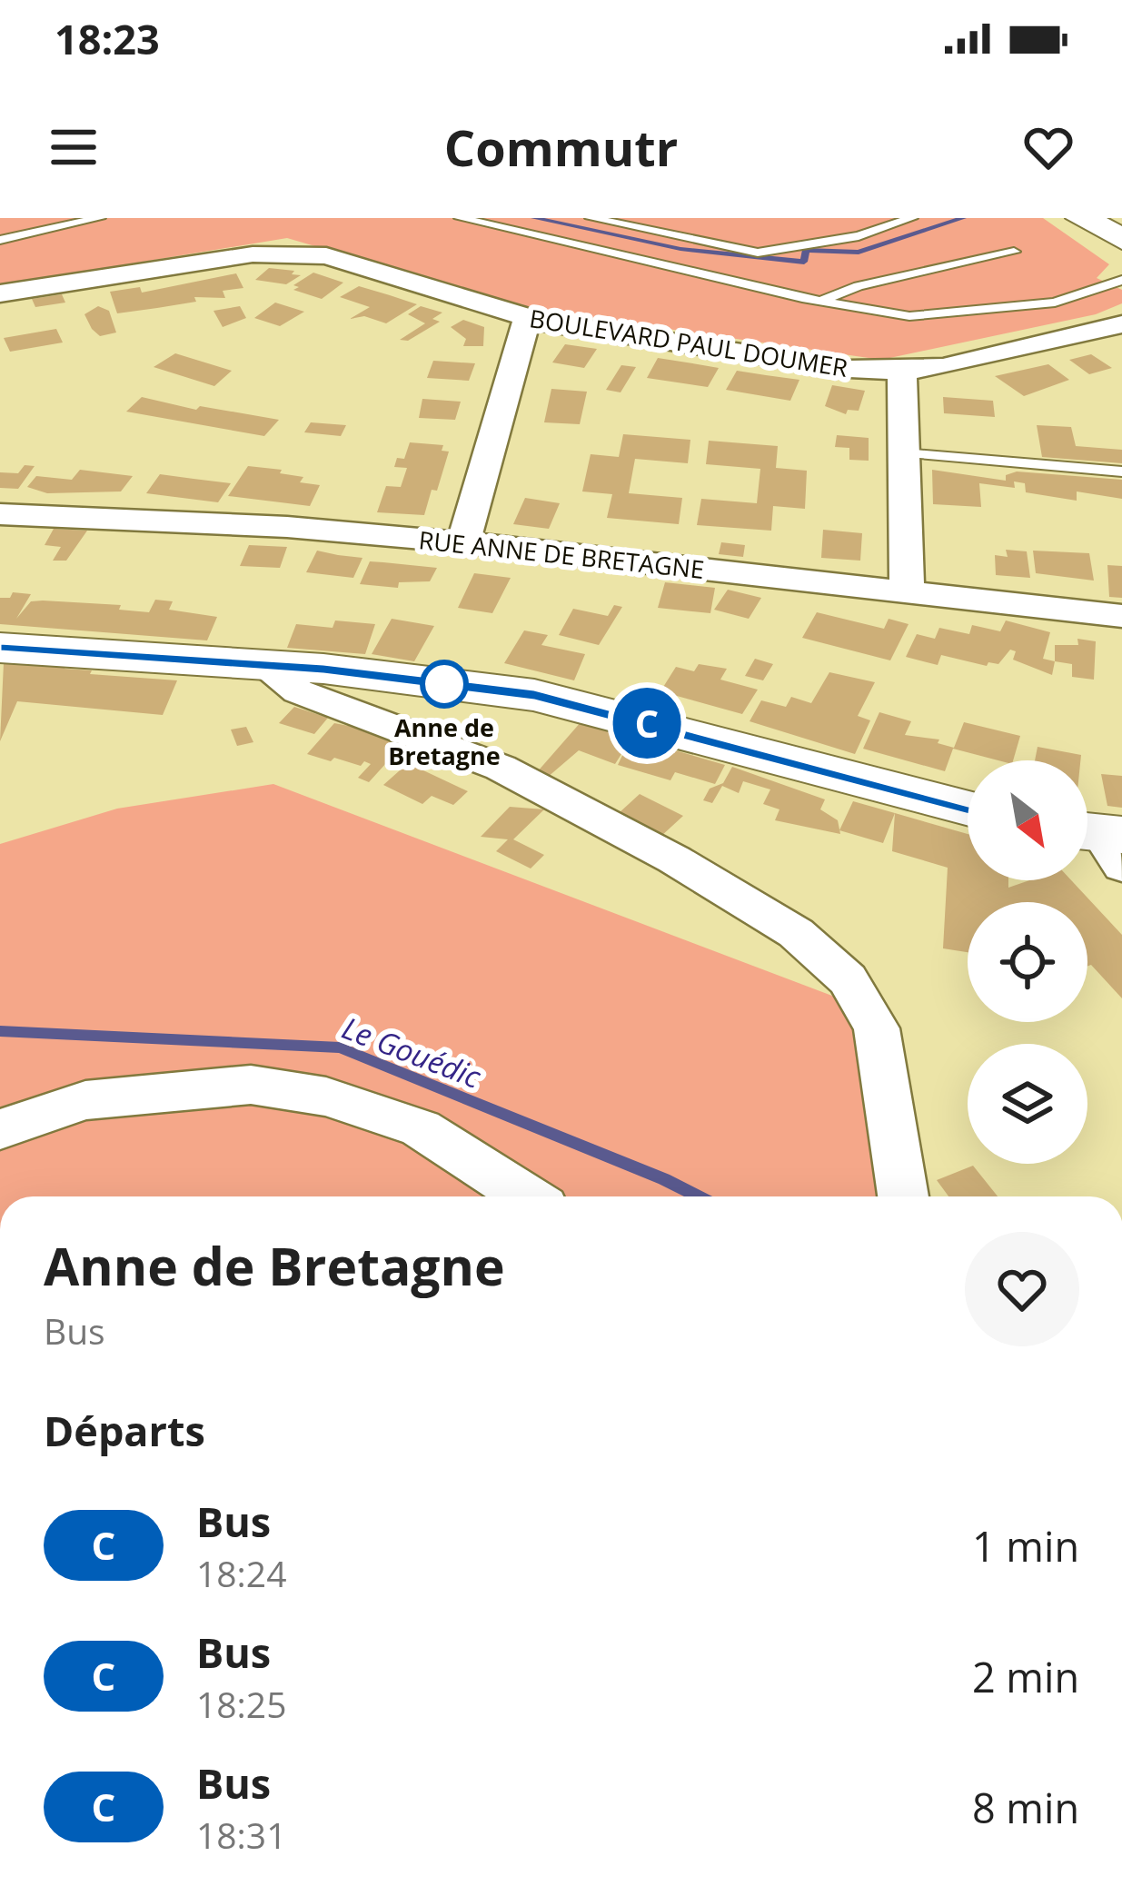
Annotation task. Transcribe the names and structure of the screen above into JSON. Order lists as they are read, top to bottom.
{
  "streets": {
    "street": ["BOULEVARD PAUL DOUMER", "RUE ANNE DE BRETAGNE"]
  },
  "water": ["Le Gouédic"],
  "places": ["Anne de Bretagne"],
  "lines": ["bus line C"],
  "north": "bottom right",
  "page": {
    "status": "18:23",
    "header": "Commutr",
    "on_map": "C",
    "heading": [
      ["Anne de Bretagne", "Bus"],
      "Départs"
    ],
    "list": [
      {
        "mark": "C",
        "name": "Bus",
        "note": "18:24",
        "value": "1 min"
      },
      {
        "mark": "C",
        "name": "Bus",
        "note": "18:25",
        "value": "2 min"
      },
      {
        "mark": "C",
        "name": "Bus",
        "note": "18:31",
        "value": "8 min"
      }
    ]
  }
}
